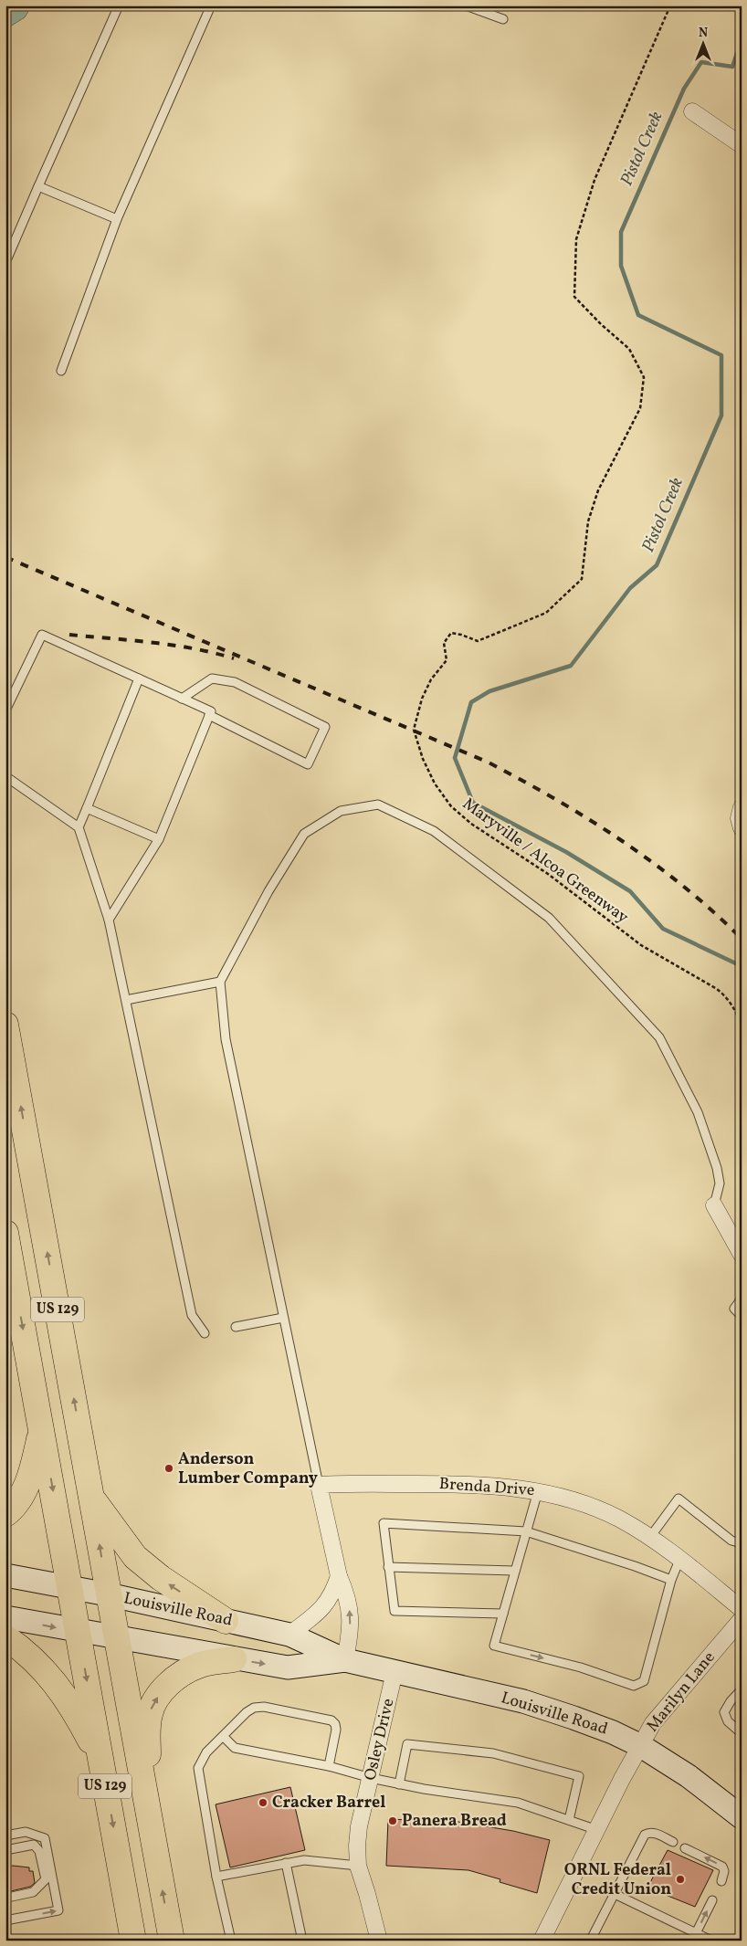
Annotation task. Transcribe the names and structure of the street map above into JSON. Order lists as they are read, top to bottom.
{
  "streets": {
    "highway": ["US 129"],
    "main road": ["Louisville Road"],
    "street": ["Brenda Drive", "Marilyn Lane", "Osley Drive"],
    "path": ["Maryville / Alcoa Greenway"]
  },
  "crossings": [
    ["US 129", "Louisville Road"],
    ["Louisville Road", "Marilyn Lane"],
    ["Louisville Road", "Osley Drive"]
  ],
  "water": ["Pistol Creek"],
  "places": [
    "Anderson Lumber Company",
    "Cracker Barrel",
    "Panera Bread",
    "ORNL Federal Credit Union"
  ],
  "north": "top"
}
